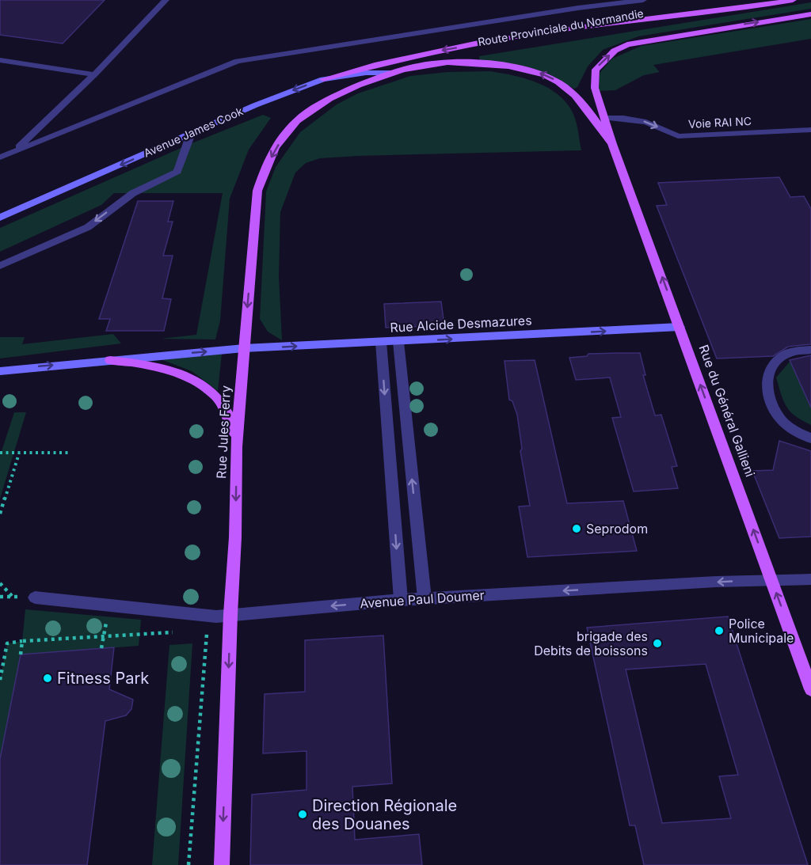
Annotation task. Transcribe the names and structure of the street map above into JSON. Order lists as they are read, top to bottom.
{
  "streets": {
    "main road": [
      "Route Provinciale du Normandie",
      "Avenue James Cook",
      "Rue Alcide Desmazures",
      "Rue du Général Gallieni",
      "Rue Jules Ferry"
    ],
    "street": ["Voie RAI NC", "Avenue Paul Doumer"]
  },
  "crossings": [
    ["Route Provinciale du Normandie", "Rue du Général Gallieni"],
    ["Voie RAI NC", "Rue du Général Gallieni"],
    ["Avenue James Cook", "Rue du Général Gallieni"],
    ["Avenue James Cook", "Rue Jules Ferry"],
    ["Rue Alcide Desmazures", "Rue du Général Gallieni"],
    ["Rue Alcide Desmazures", "Rue Jules Ferry"],
    ["Rue du Général Gallieni", "Rue Jules Ferry"],
    ["Rue du Général Gallieni", "Avenue Paul Doumer"],
    ["Rue Jules Ferry", "Avenue Paul Doumer"]
  ],
  "one_way": [
    "Voie RAI NC",
    "Avenue James Cook",
    "Rue Alcide Desmazures",
    "Rue Jules Ferry",
    "Avenue Paul Doumer"
  ],
  "places": [
    "Seprodom",
    "Police Municipale",
    "brigade des Debits de boissons",
    "Fitness Park",
    "Direction Régionale des Douanes"
  ]
}
